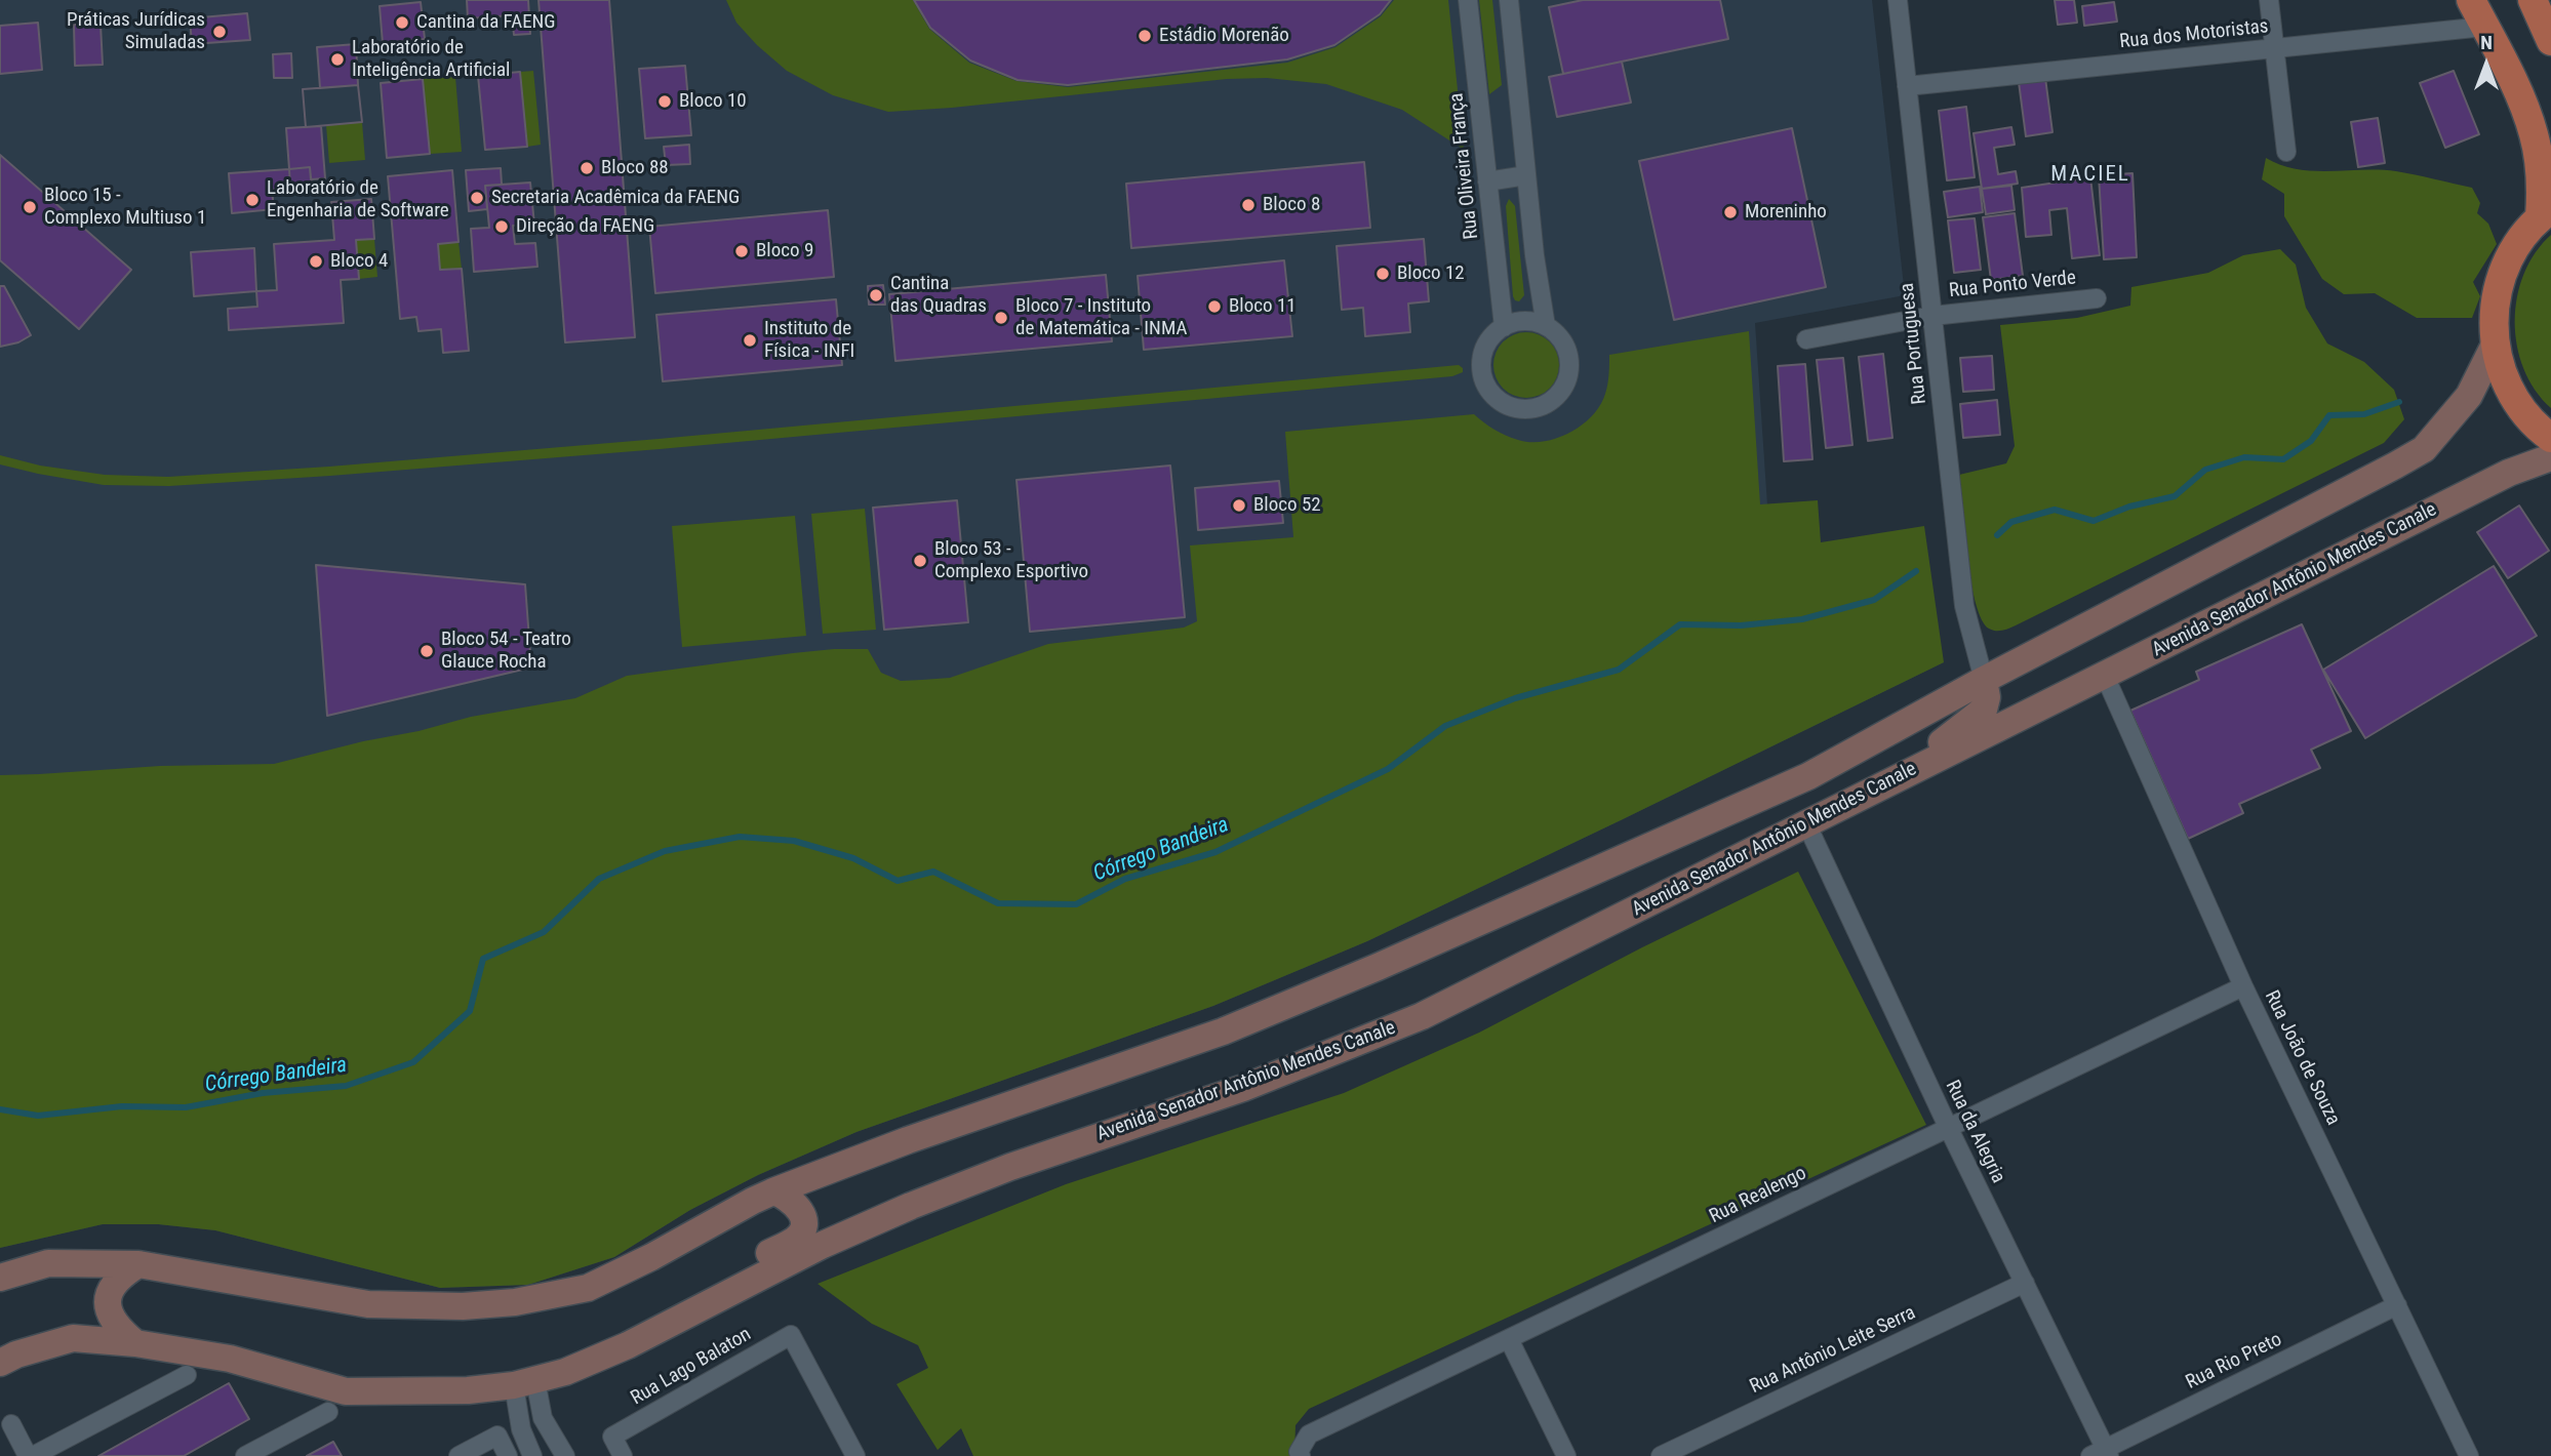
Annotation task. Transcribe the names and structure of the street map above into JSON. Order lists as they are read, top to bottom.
{
  "streets": {
    "main road": ["Avenida Senador Antônio Mendes Canale"],
    "street": [
      "Rua dos Motoristas",
      "Rua Oliveira França",
      "Rua Ponto Verde",
      "Rua Portuguesa",
      "Rua João de Souza",
      "Rua da Alegria",
      "Rua Realengo",
      "Rua Antônio Leite Serra",
      "Rua Rio Preto",
      "Rua Lago Balaton"
    ]
  },
  "crossings": [
    ["Rua dos Motoristas", "Rua Portuguesa"],
    ["Rua Ponto Verde", "Rua Portuguesa"],
    ["Avenida Senador Antônio Mendes Canale", "Rua João de Souza"],
    ["Avenida Senador Antônio Mendes Canale", "Rua da Alegria"],
    ["Rua João de Souza", "Rua Realengo"],
    ["Rua João de Souza", "Rua Rio Preto"],
    ["Rua da Alegria", "Rua Realengo"],
    ["Rua da Alegria", "Rua Antônio Leite Serra"],
    ["Rua da Alegria", "Rua Rio Preto"]
  ],
  "districts": ["MACIEL"],
  "water": ["Córrego Bandeira"],
  "places": [
    "Cantina da FAENG",
    "Práticas Jurídicas Simuladas",
    "Estádio Morenão",
    "Laboratório de Inteligência Artificial",
    "Bloco 10",
    "Bloco 88",
    "Secretaria Acadêmica da FAENG",
    "Laboratório de Engenharia de Software",
    "Bloco 8",
    "Bloco 15 - Complexo Multiuso 1",
    "Moreninho",
    "Direção da FAENG",
    "Bloco 9",
    "Bloco 4",
    "Bloco 12",
    "Cantina das Quadras",
    "Bloco 11",
    "Bloco 7 - Instituto de Matemática - INMA",
    "Instituto de Física - INFI",
    "Bloco 52",
    "Bloco 53 - Complexo Esportivo",
    "Bloco 54 - Teatro Glauce Rocha"
  ],
  "north": "top"
}
